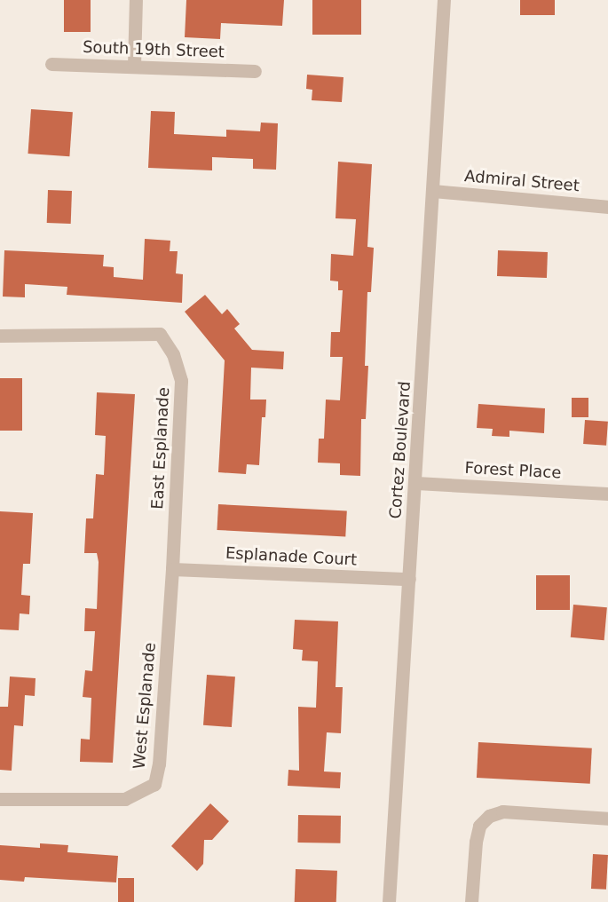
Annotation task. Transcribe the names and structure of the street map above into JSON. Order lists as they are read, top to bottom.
{
  "streets": {
    "street": [
      "South 19th Street",
      "Admiral Street",
      "East Esplanade",
      "Cortez Boulevard",
      "Forest Place",
      "Esplanade Court",
      "West Esplanade"
    ]
  },
  "crossings": [
    ["Admiral Street", "Cortez Boulevard"],
    ["East Esplanade", "Esplanade Court"],
    ["East Esplanade", "West Esplanade"],
    ["Cortez Boulevard", "Forest Place"],
    ["Cortez Boulevard", "Esplanade Court"],
    ["Esplanade Court", "West Esplanade"]
  ]
}
